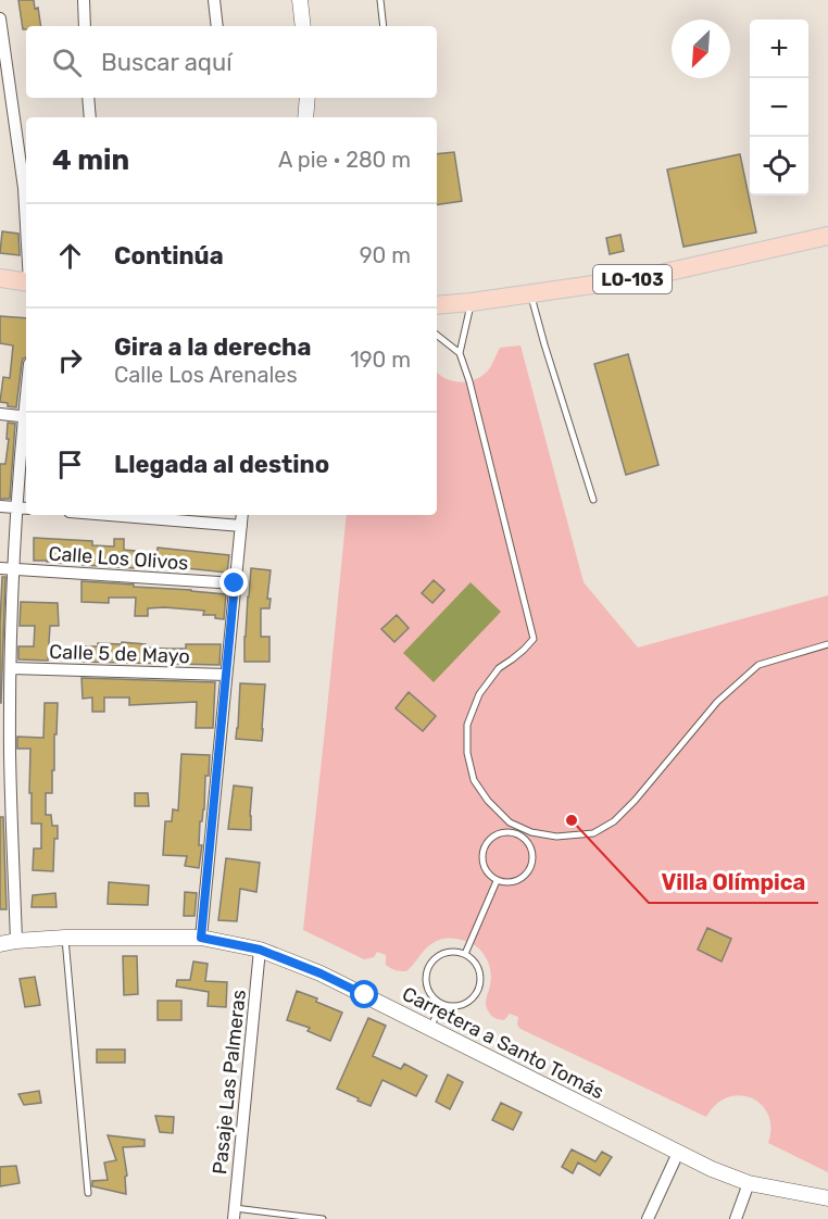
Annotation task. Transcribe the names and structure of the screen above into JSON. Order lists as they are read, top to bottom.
{
  "streets": {
    "main road": ["LO-103"],
    "street": [
      "Calle Los Olivos",
      "Calle 5 de Mayo",
      "Carretera a Santo Tomás",
      "Pasaje Las Palmeras"
    ]
  },
  "crossings": [
    ["Carretera a Santo Tomás", "Pasaje Las Palmeras"]
  ],
  "places": ["Villa Olímpica"],
  "north": "bottom left",
  "page": {
    "map_buttons": ["+", "−"],
    "search": "Buscar aquí",
    "heading": ["4 min", "A pie · 280 m"],
    "list": [
      ["Continúa", "90 m"],
      ["Gira a la derecha", "Calle Los Arenales", "190 m"],
      "Llegada al destino"
    ]
  }
}
